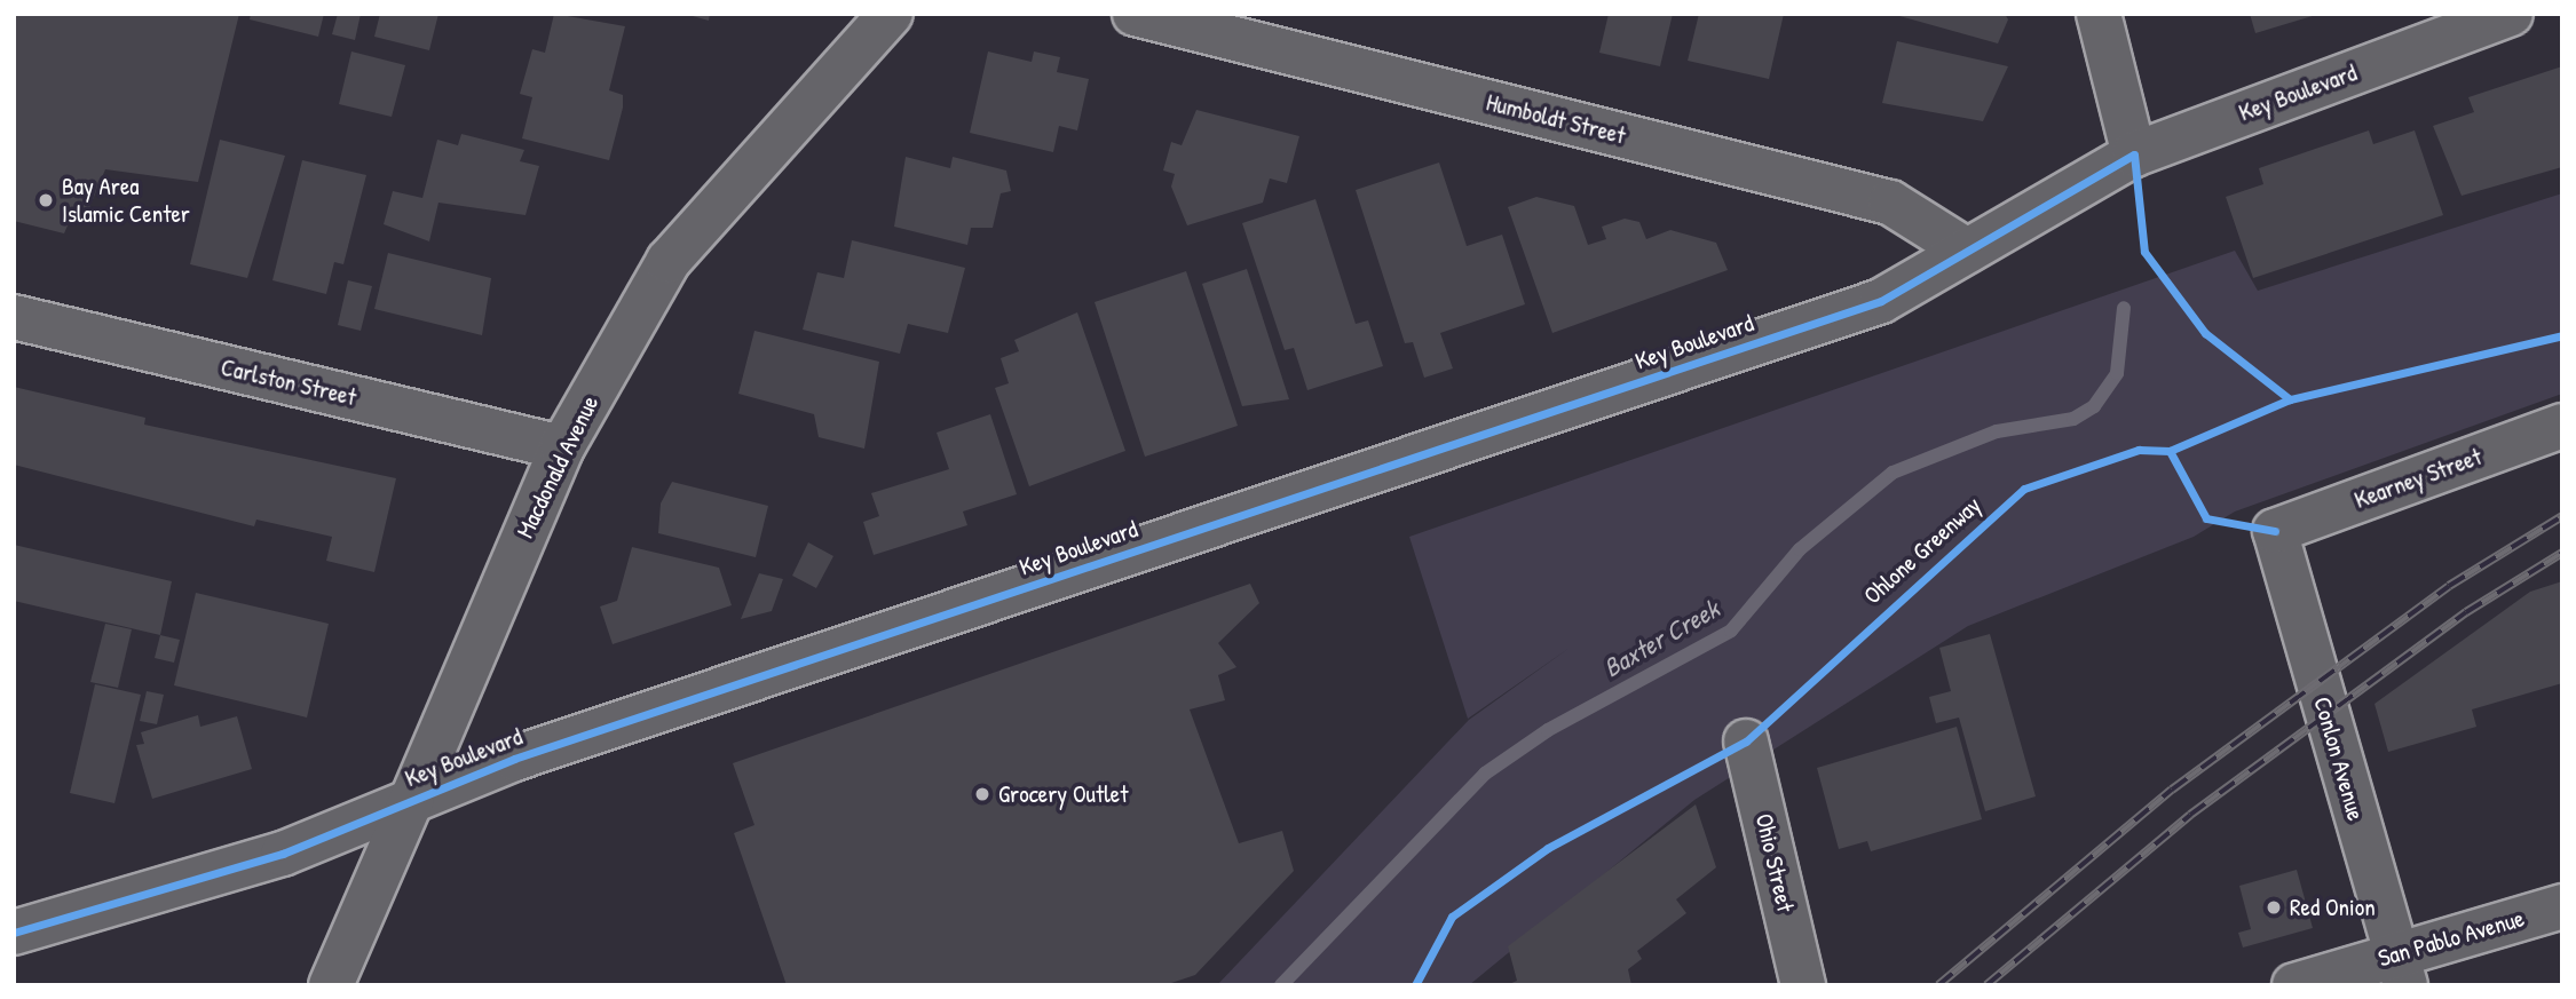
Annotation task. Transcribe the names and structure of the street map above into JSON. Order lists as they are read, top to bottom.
{
  "streets": {
    "street": [
      "Key Boulevard",
      "Humboldt Street",
      "Carlston Street",
      "Macdonald Avenue",
      "Kearney Street",
      "Conlon Avenue",
      "Ohio Street",
      "San Pablo Avenue"
    ],
    "cycle path": ["Ohlone Greenway"]
  },
  "crossings": [
    ["Key Boulevard", "Humboldt Street"],
    ["Key Boulevard", "Macdonald Avenue"],
    ["Carlston Street", "Macdonald Avenue"],
    ["Kearney Street", "Conlon Avenue"],
    ["Conlon Avenue", "San Pablo Avenue"]
  ],
  "water": ["Baxter Creek"],
  "places": ["Bay Area Islamic Center", "Grocery Outlet", "Red Onion"]
}
